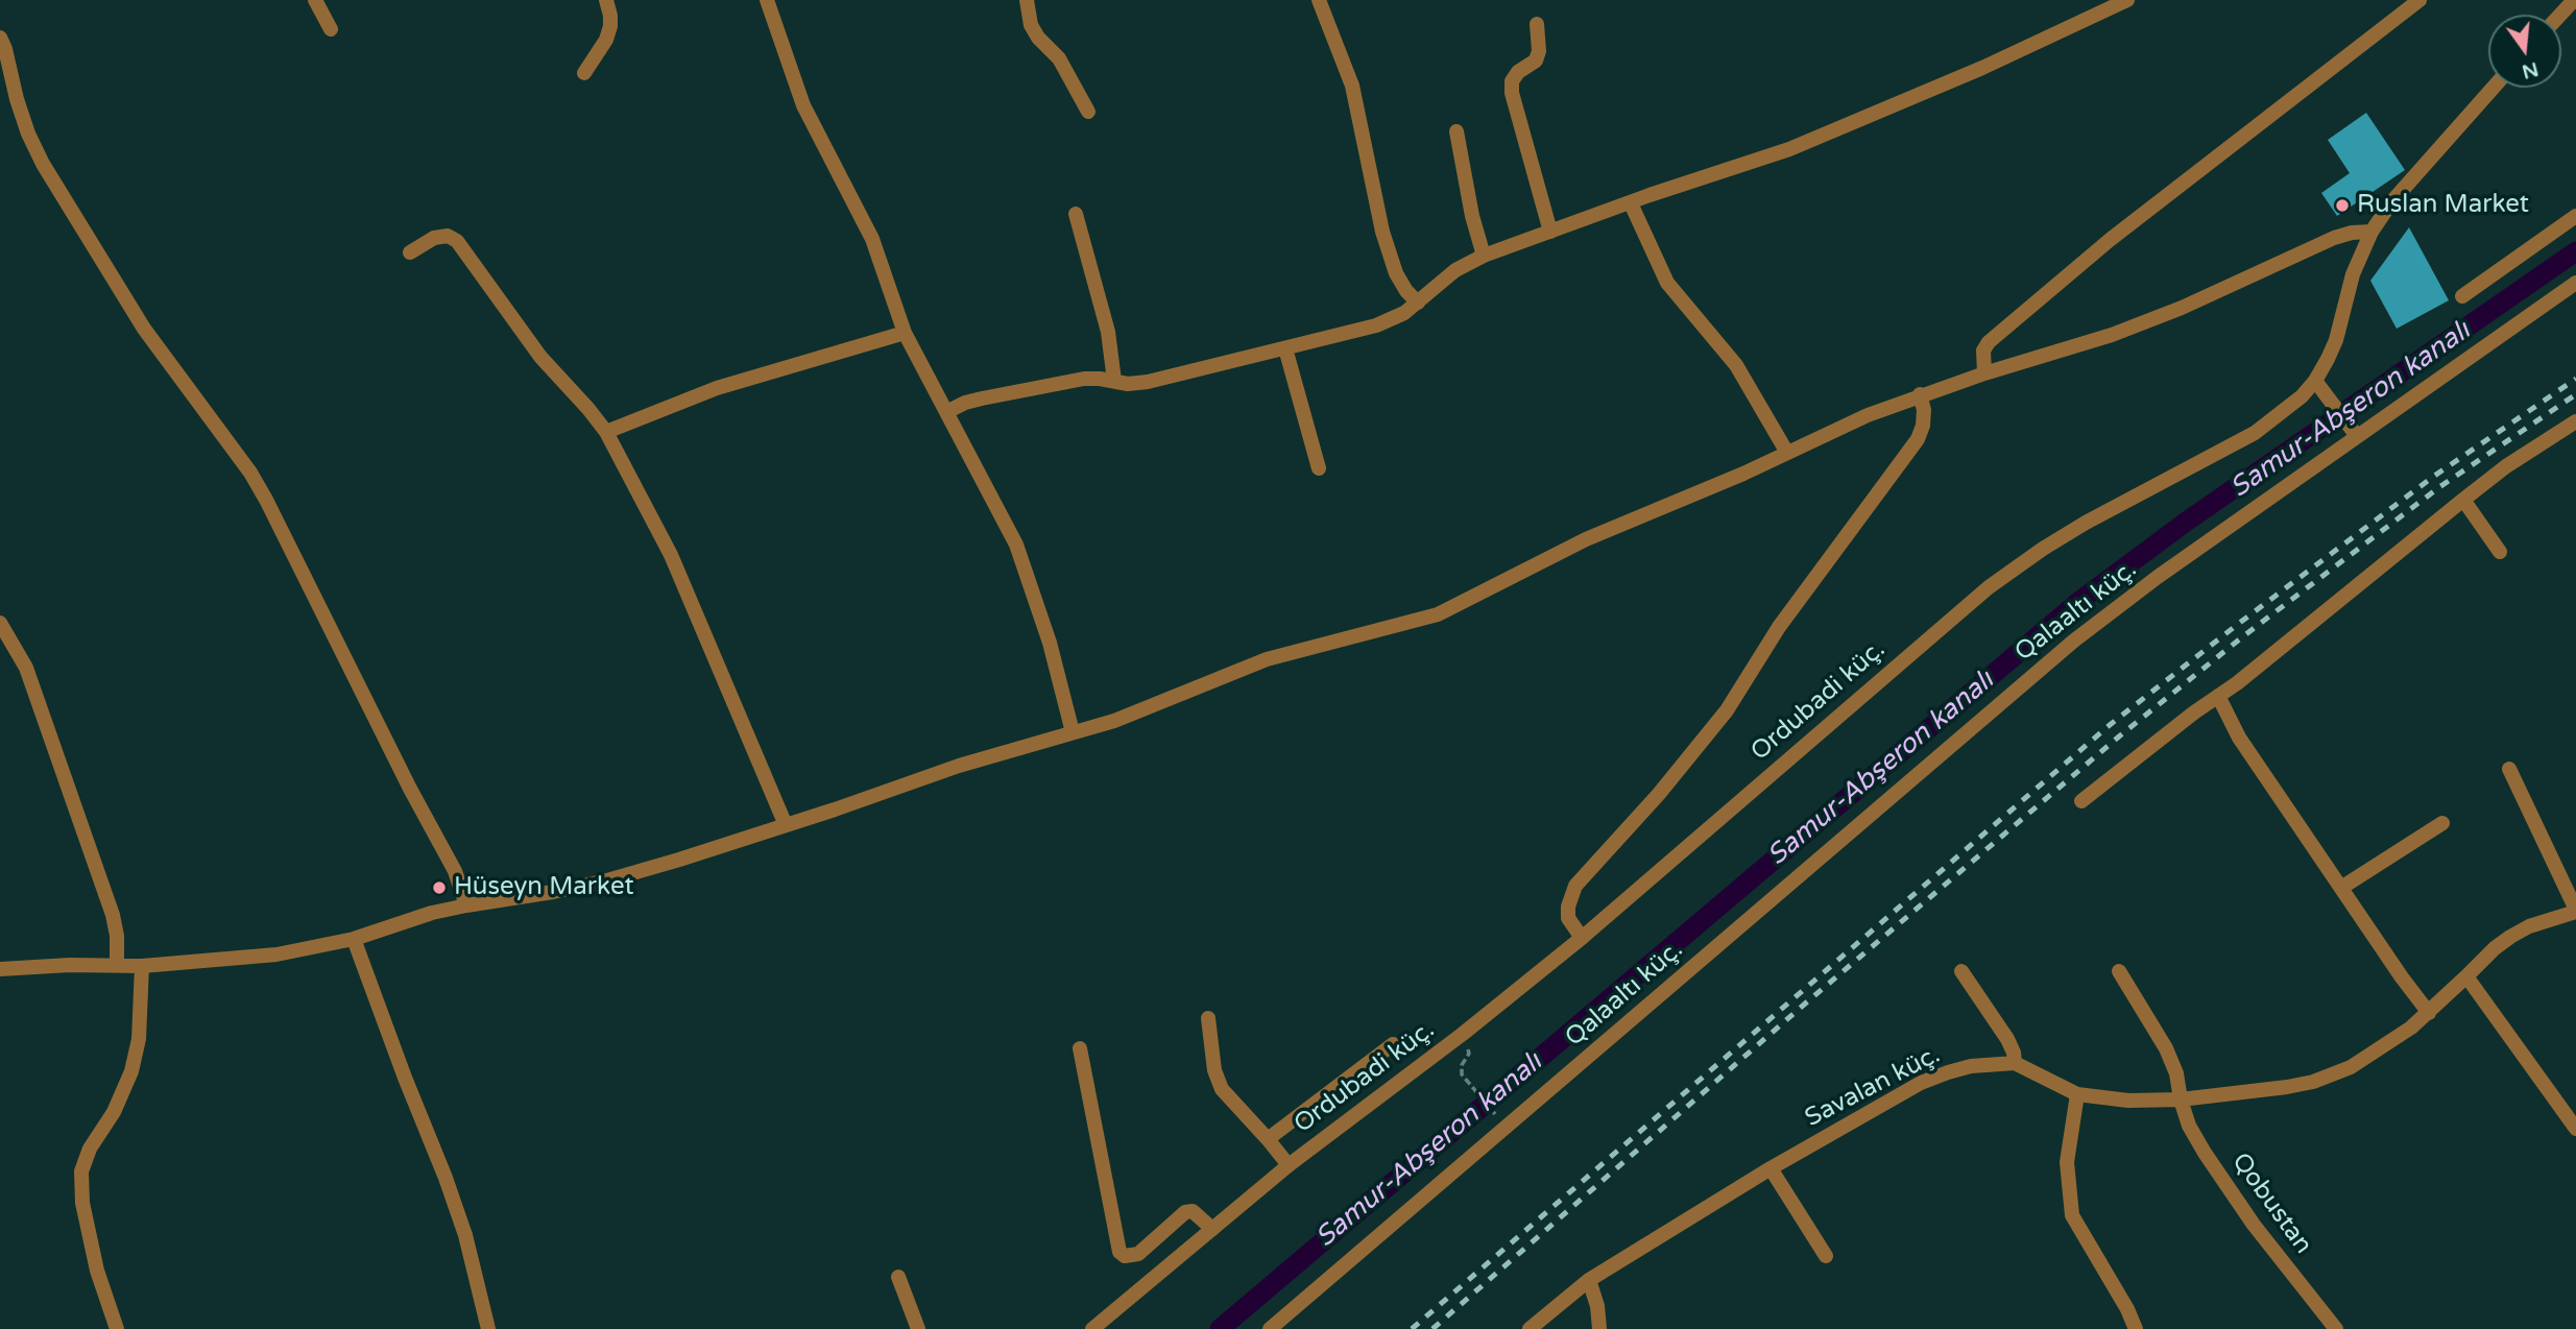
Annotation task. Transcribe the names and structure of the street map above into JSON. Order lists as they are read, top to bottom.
{
  "streets": {
    "street": [
      "Qalaaltı küç.",
      "Ordubadi küç.",
      "Savalan küç.",
      "Qobustan"
    ]
  },
  "water": ["Samur-Abşeron kanalı"],
  "places": ["Ruslan Market", "Hüseyn Market"],
  "north": "bottom"
}
